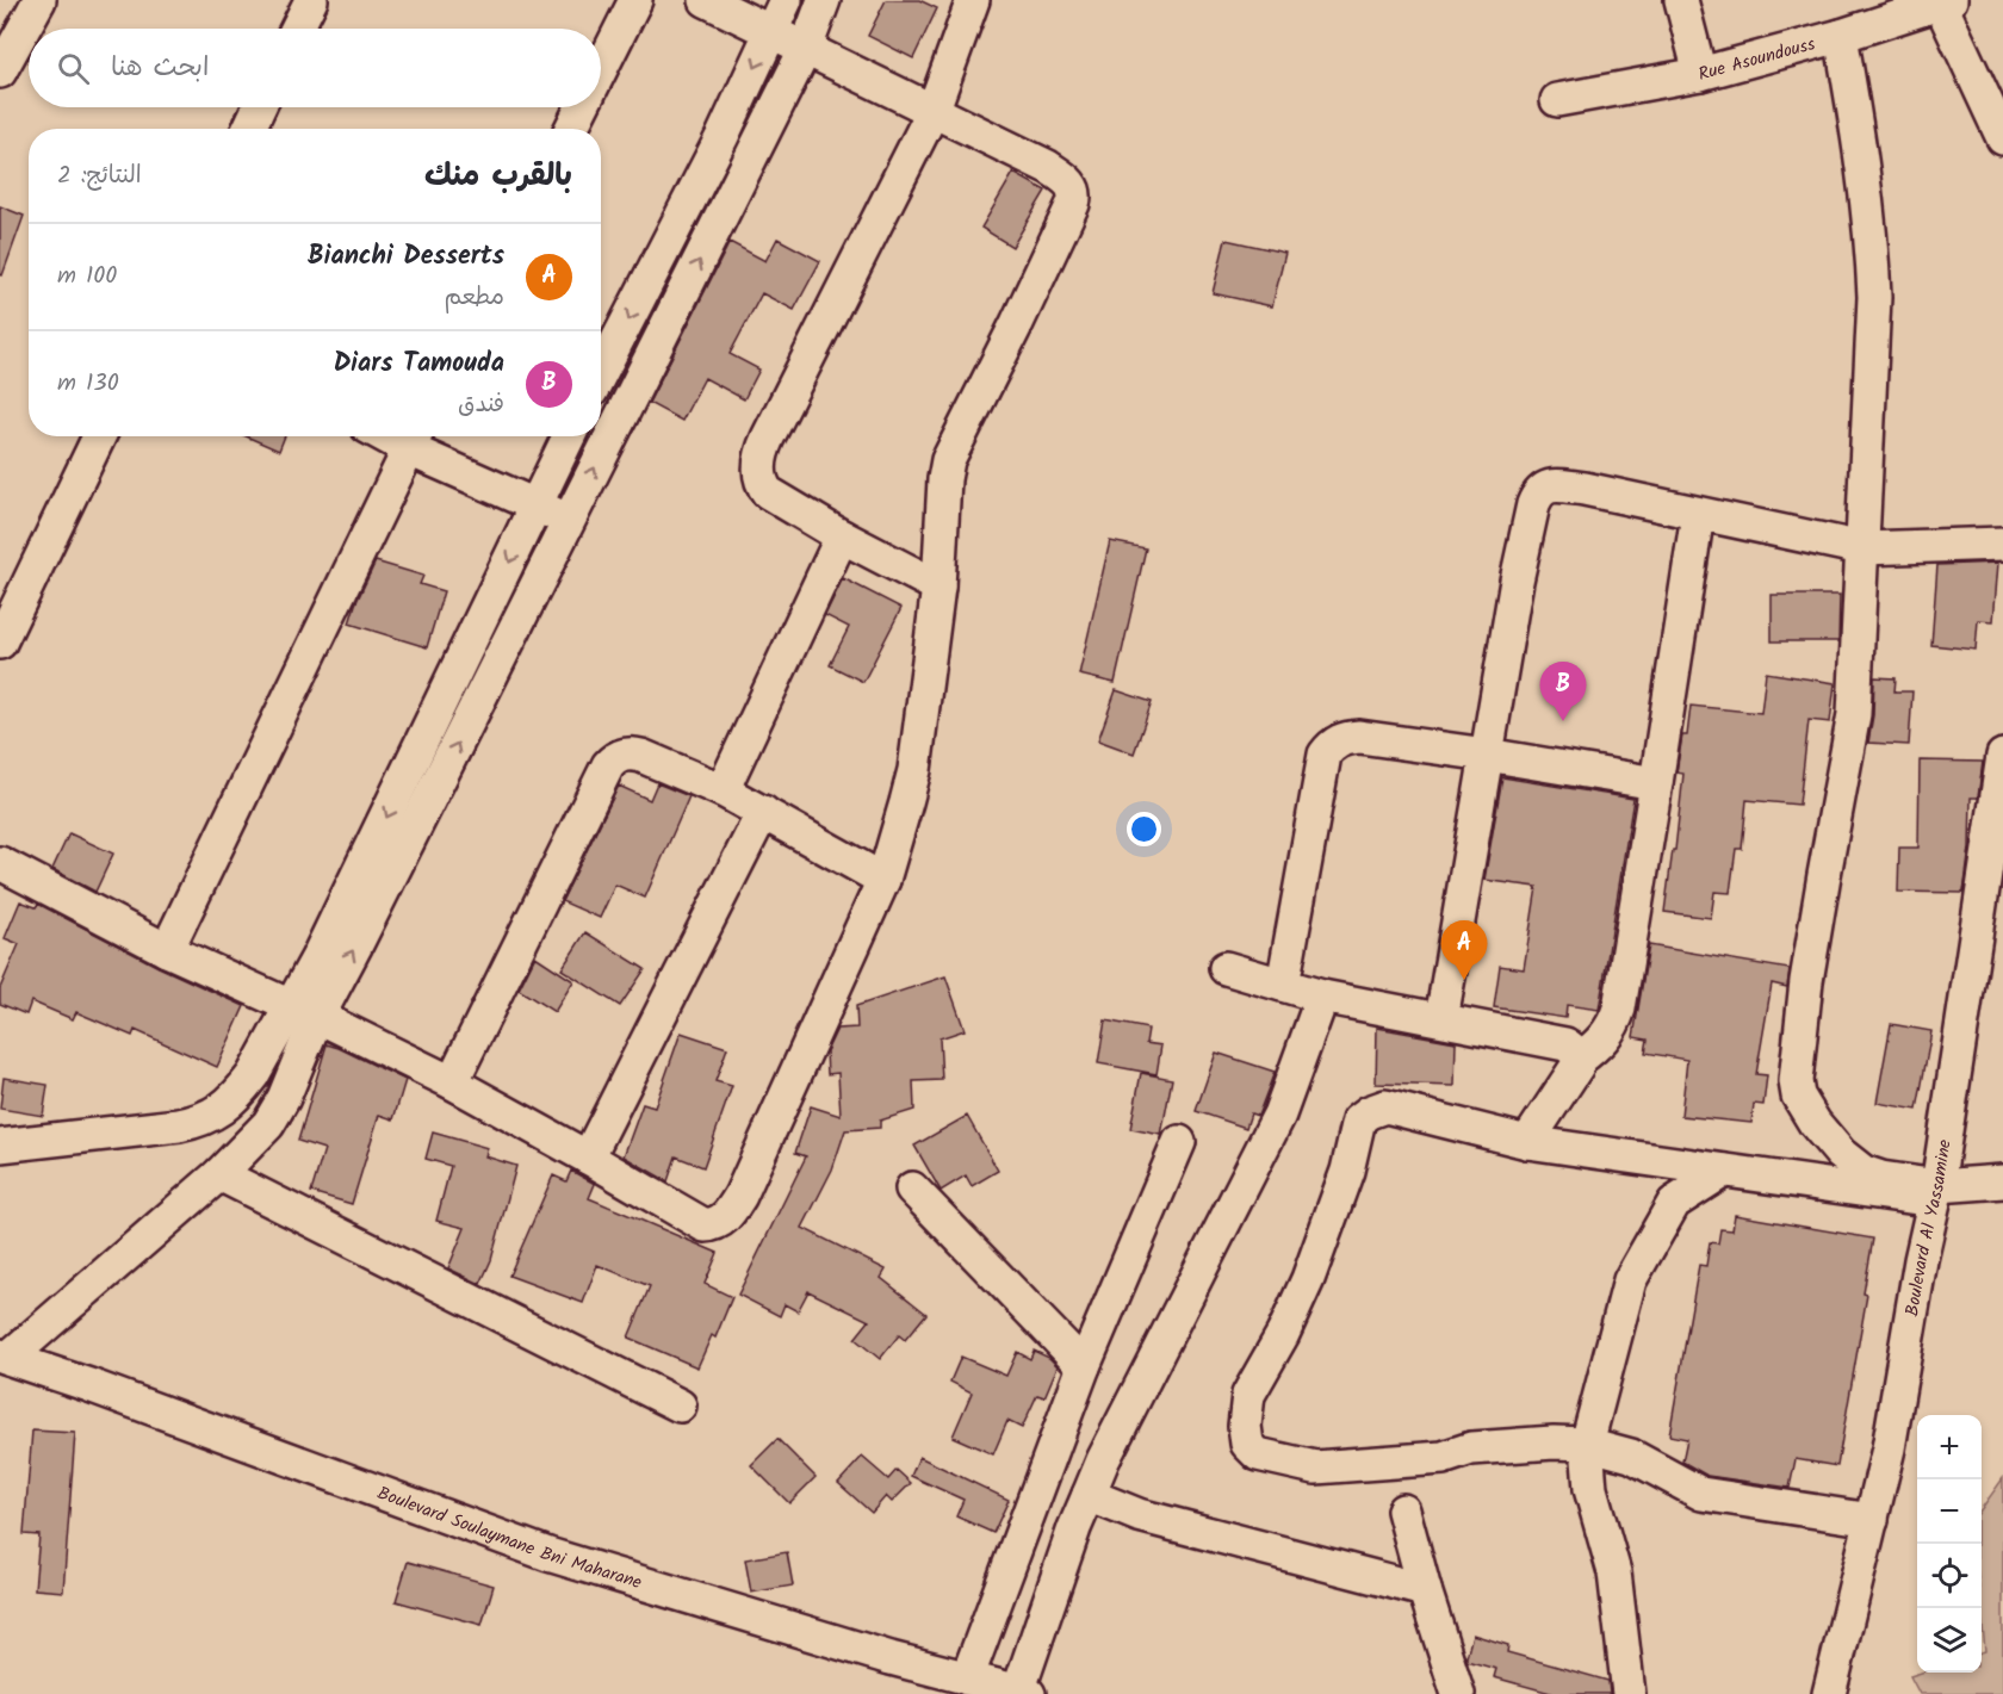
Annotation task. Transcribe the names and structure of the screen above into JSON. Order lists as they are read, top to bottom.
{
  "streets": {
    "street": ["Rue Asoundouss", "Boulevard Al Yassamine", "Boulevard Soulaymane Bni Maharane"]
  },
  "page": {
    "search": "ابحث هنا",
    "heading": ["بالقرب منك", "النتائج: 2"],
    "list": [
      {
        "mark": "A",
        "name": "Bianchi Desserts",
        "note": "مطعم",
        "value": "100 m"
      },
      {
        "mark": "B",
        "name": "Diars Tamouda",
        "note": "فندق",
        "value": "130 m"
      }
    ],
    "pins": ["B", "A"],
    "map_buttons": ["+", "−"]
  }
}
